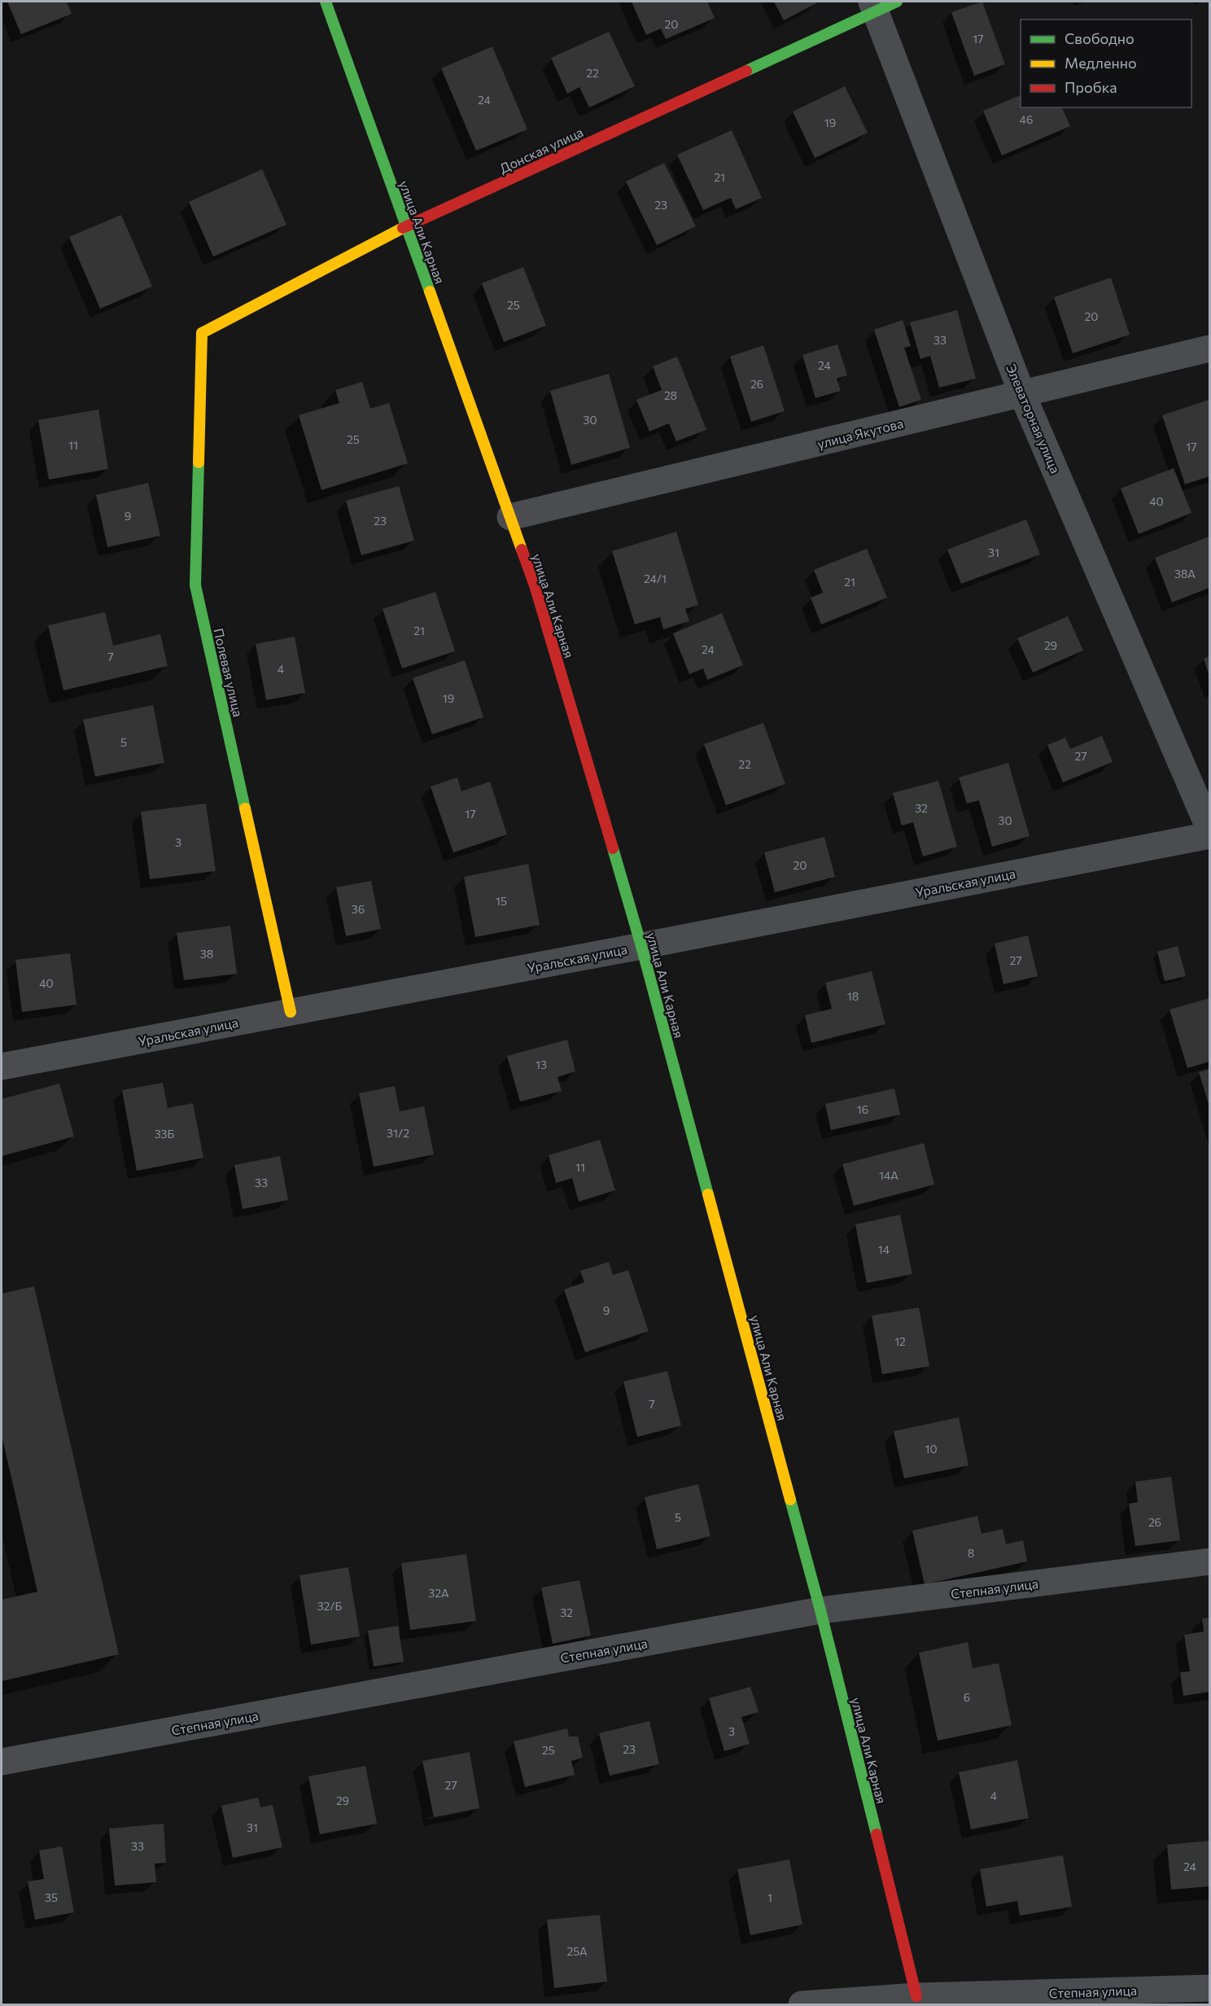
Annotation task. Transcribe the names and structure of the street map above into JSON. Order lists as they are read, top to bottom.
{
  "streets": {
    "street": [
      "Донская улица",
      "улица Али Карная",
      "Элеваторная улица",
      "улица Якутова",
      "Полевая улица",
      "Уральская улица",
      "Степная улица"
    ]
  },
  "crossings": [
    ["Донская улица", "улица Али Карная"],
    ["Донская улица", "Элеваторная улица"],
    ["Донская улица", "Полевая улица"],
    ["улица Али Карная", "улица Якутова"],
    ["улица Али Карная", "Уральская улица"],
    ["улица Али Карная", "Степная улица"],
    ["Элеваторная улица", "улица Якутова"],
    ["Полевая улица", "Уральская улица"]
  ],
  "house_numbers": [
    "20",
    "17",
    "22",
    "24",
    "46",
    "19",
    "21",
    "23",
    "25",
    "20",
    "33",
    "24",
    "26",
    "28",
    "30",
    "25",
    "11",
    "17",
    "40",
    "9",
    "23",
    "31",
    "38А",
    "24/1",
    "21",
    "21",
    "29",
    "24",
    "7",
    "4",
    "19",
    "5",
    "27",
    "22",
    "32",
    "17",
    "30",
    "3",
    "20",
    "15",
    "36",
    "38",
    "27",
    "40",
    "18",
    "13",
    "16",
    "31/2",
    "33Б",
    "11",
    "14А",
    "33",
    "14",
    "9",
    "12",
    "7",
    "10",
    "5",
    "26",
    "8",
    "32А",
    "32/Б",
    "32",
    "6",
    "3",
    "23",
    "25",
    "27",
    "4",
    "29",
    "31",
    "33",
    "24",
    "35",
    "1",
    "25А"
  ],
  "legend": ["Свободно", "Медленно", "Пробка"]
}
